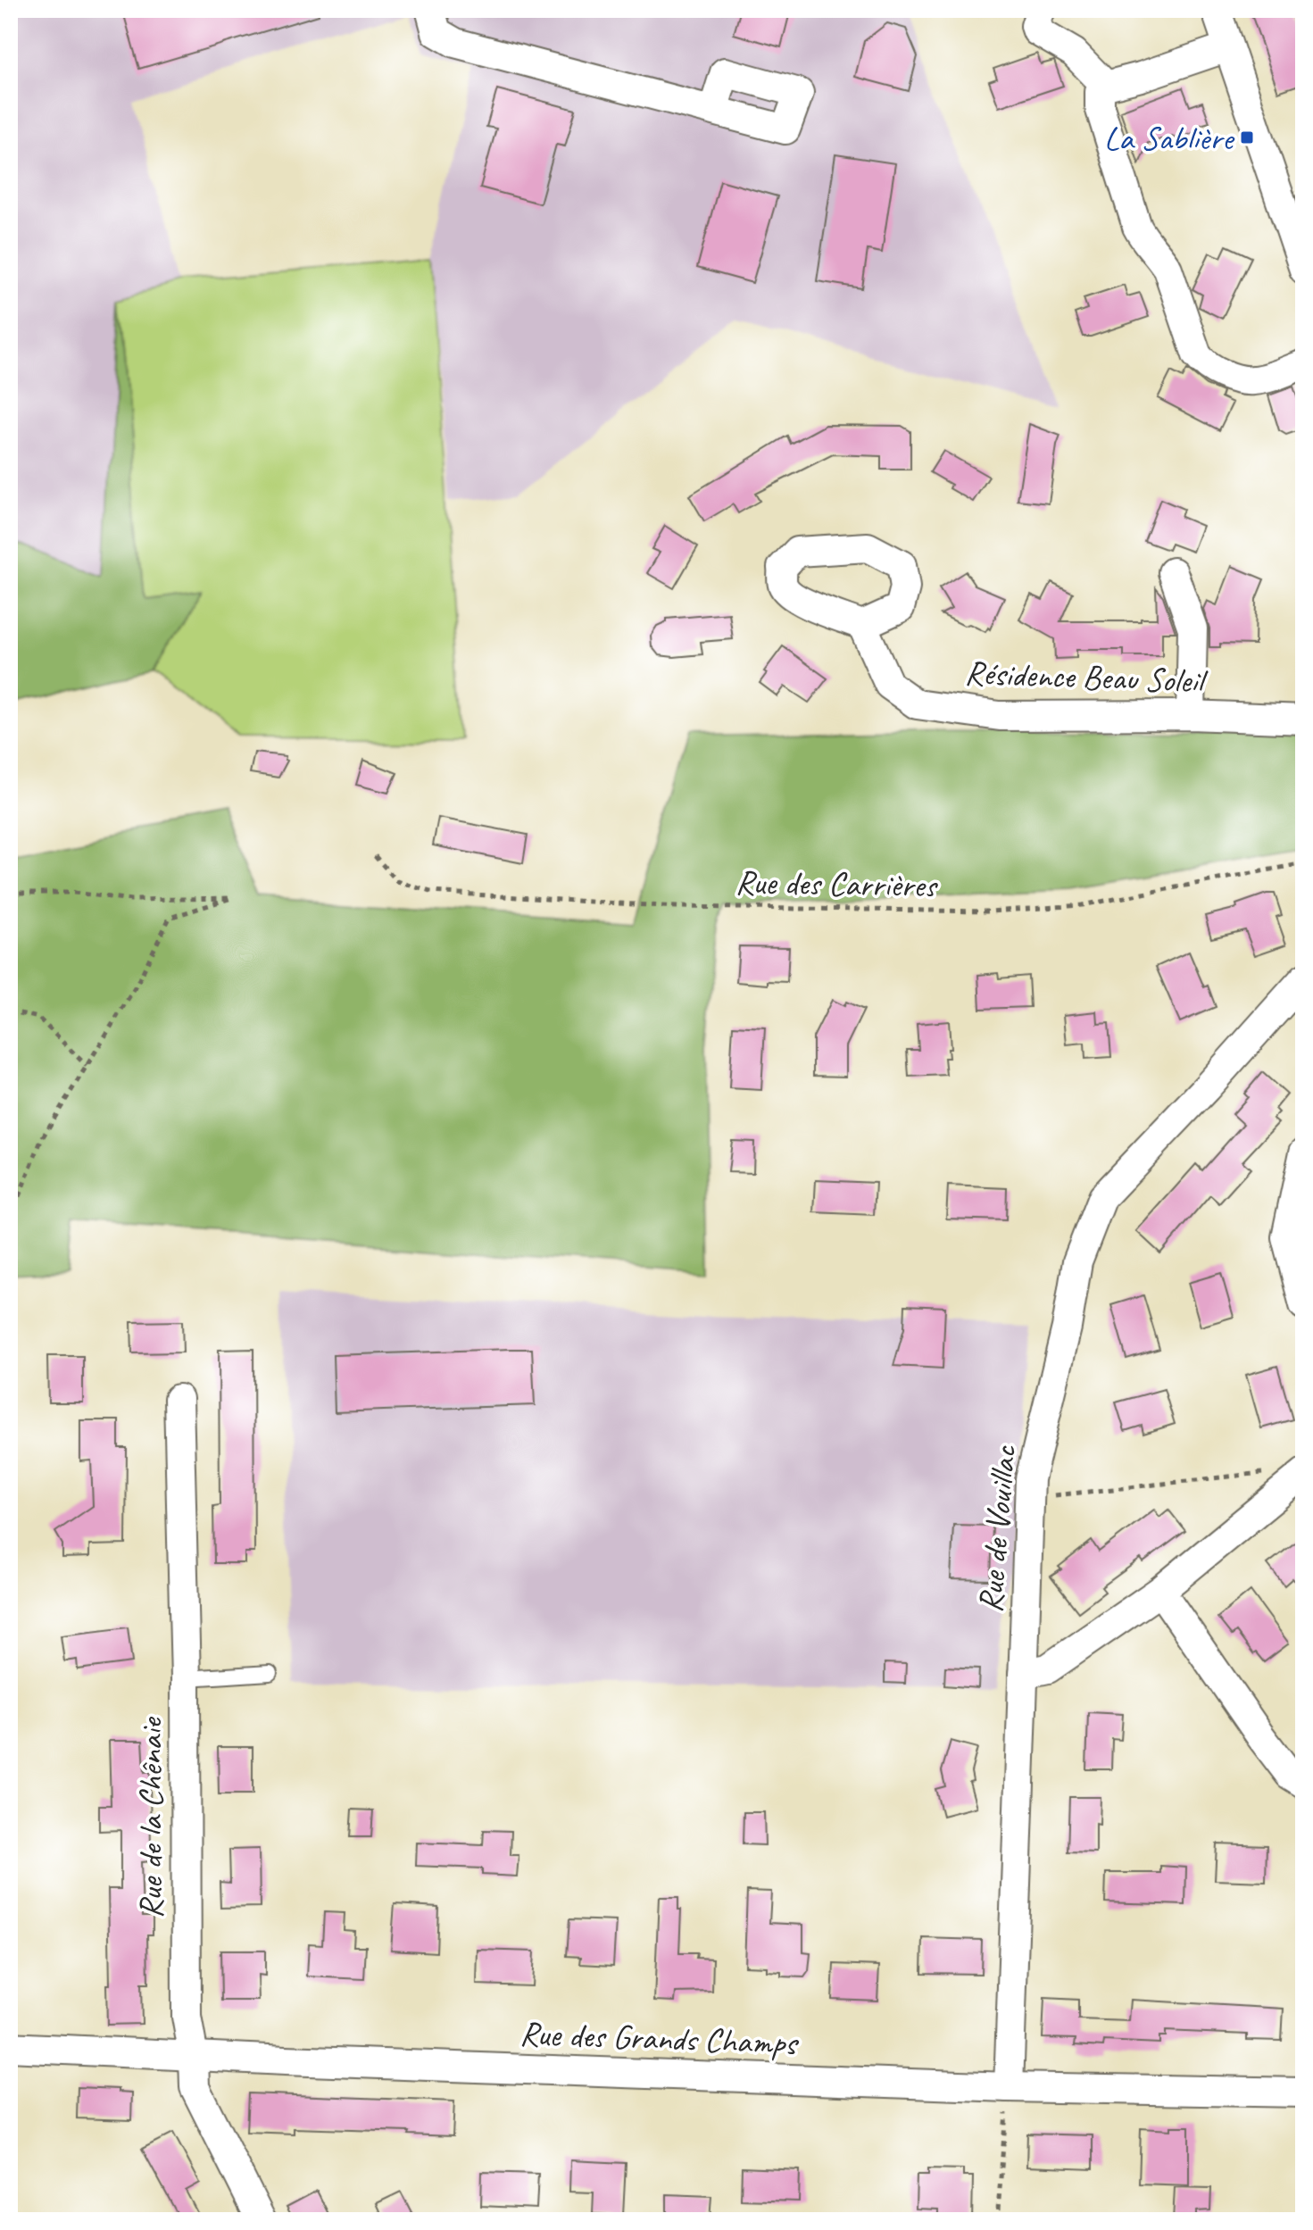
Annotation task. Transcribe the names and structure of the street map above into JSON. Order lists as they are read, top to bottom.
{
  "streets": {
    "street": [
      "Résidence Beau Soleil",
      "Rue de Vouillac",
      "Rue de la Chênaie",
      "Rue des Grands Champs"
    ],
    "path": ["Rue des Carrières"]
  },
  "crossings": [
    ["Rue de Vouillac", "Rue des Grands Champs"],
    ["Rue de la Chênaie", "Rue des Grands Champs"]
  ],
  "places": {
    "transit": ["La Sablière"]
  }
}
